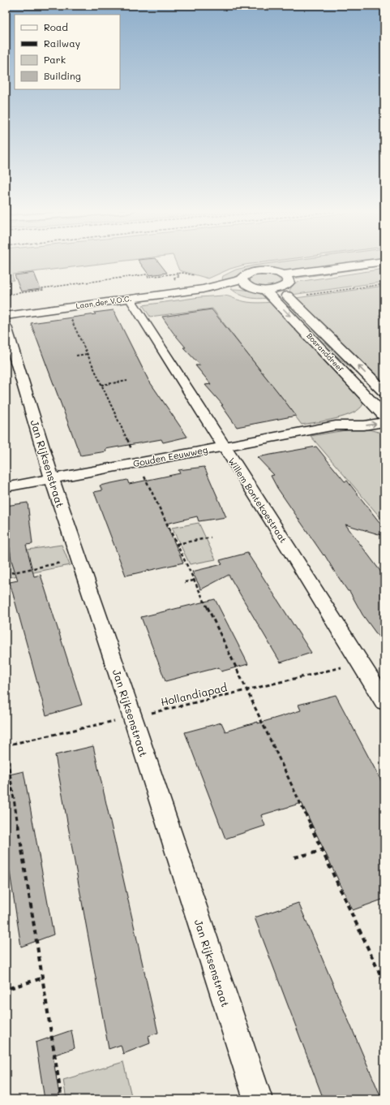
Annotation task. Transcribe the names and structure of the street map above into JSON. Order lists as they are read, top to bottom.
{
  "streets": {
    "main road": ["Bosranddreef"],
    "street": [
      "Laan der V.O.C.",
      "Gouden Eeuwweg",
      "Jan Rijksenstraat",
      "Willem Bontekoestraat"
    ],
    "path": ["Hollandiapad"]
  },
  "crossings": [
    ["Laan der V.O.C.", "Willem Bontekoestraat"],
    ["Bosranddreef", "Gouden Eeuwweg"],
    ["Gouden Eeuwweg", "Jan Rijksenstraat"],
    ["Gouden Eeuwweg", "Willem Bontekoestraat"],
    ["Jan Rijksenstraat", "Hollandiapad"],
    ["Willem Bontekoestraat", "Hollandiapad"]
  ],
  "legend": [
    "Road",
    "Railway",
    "Park",
    "Building"
  ]
}
